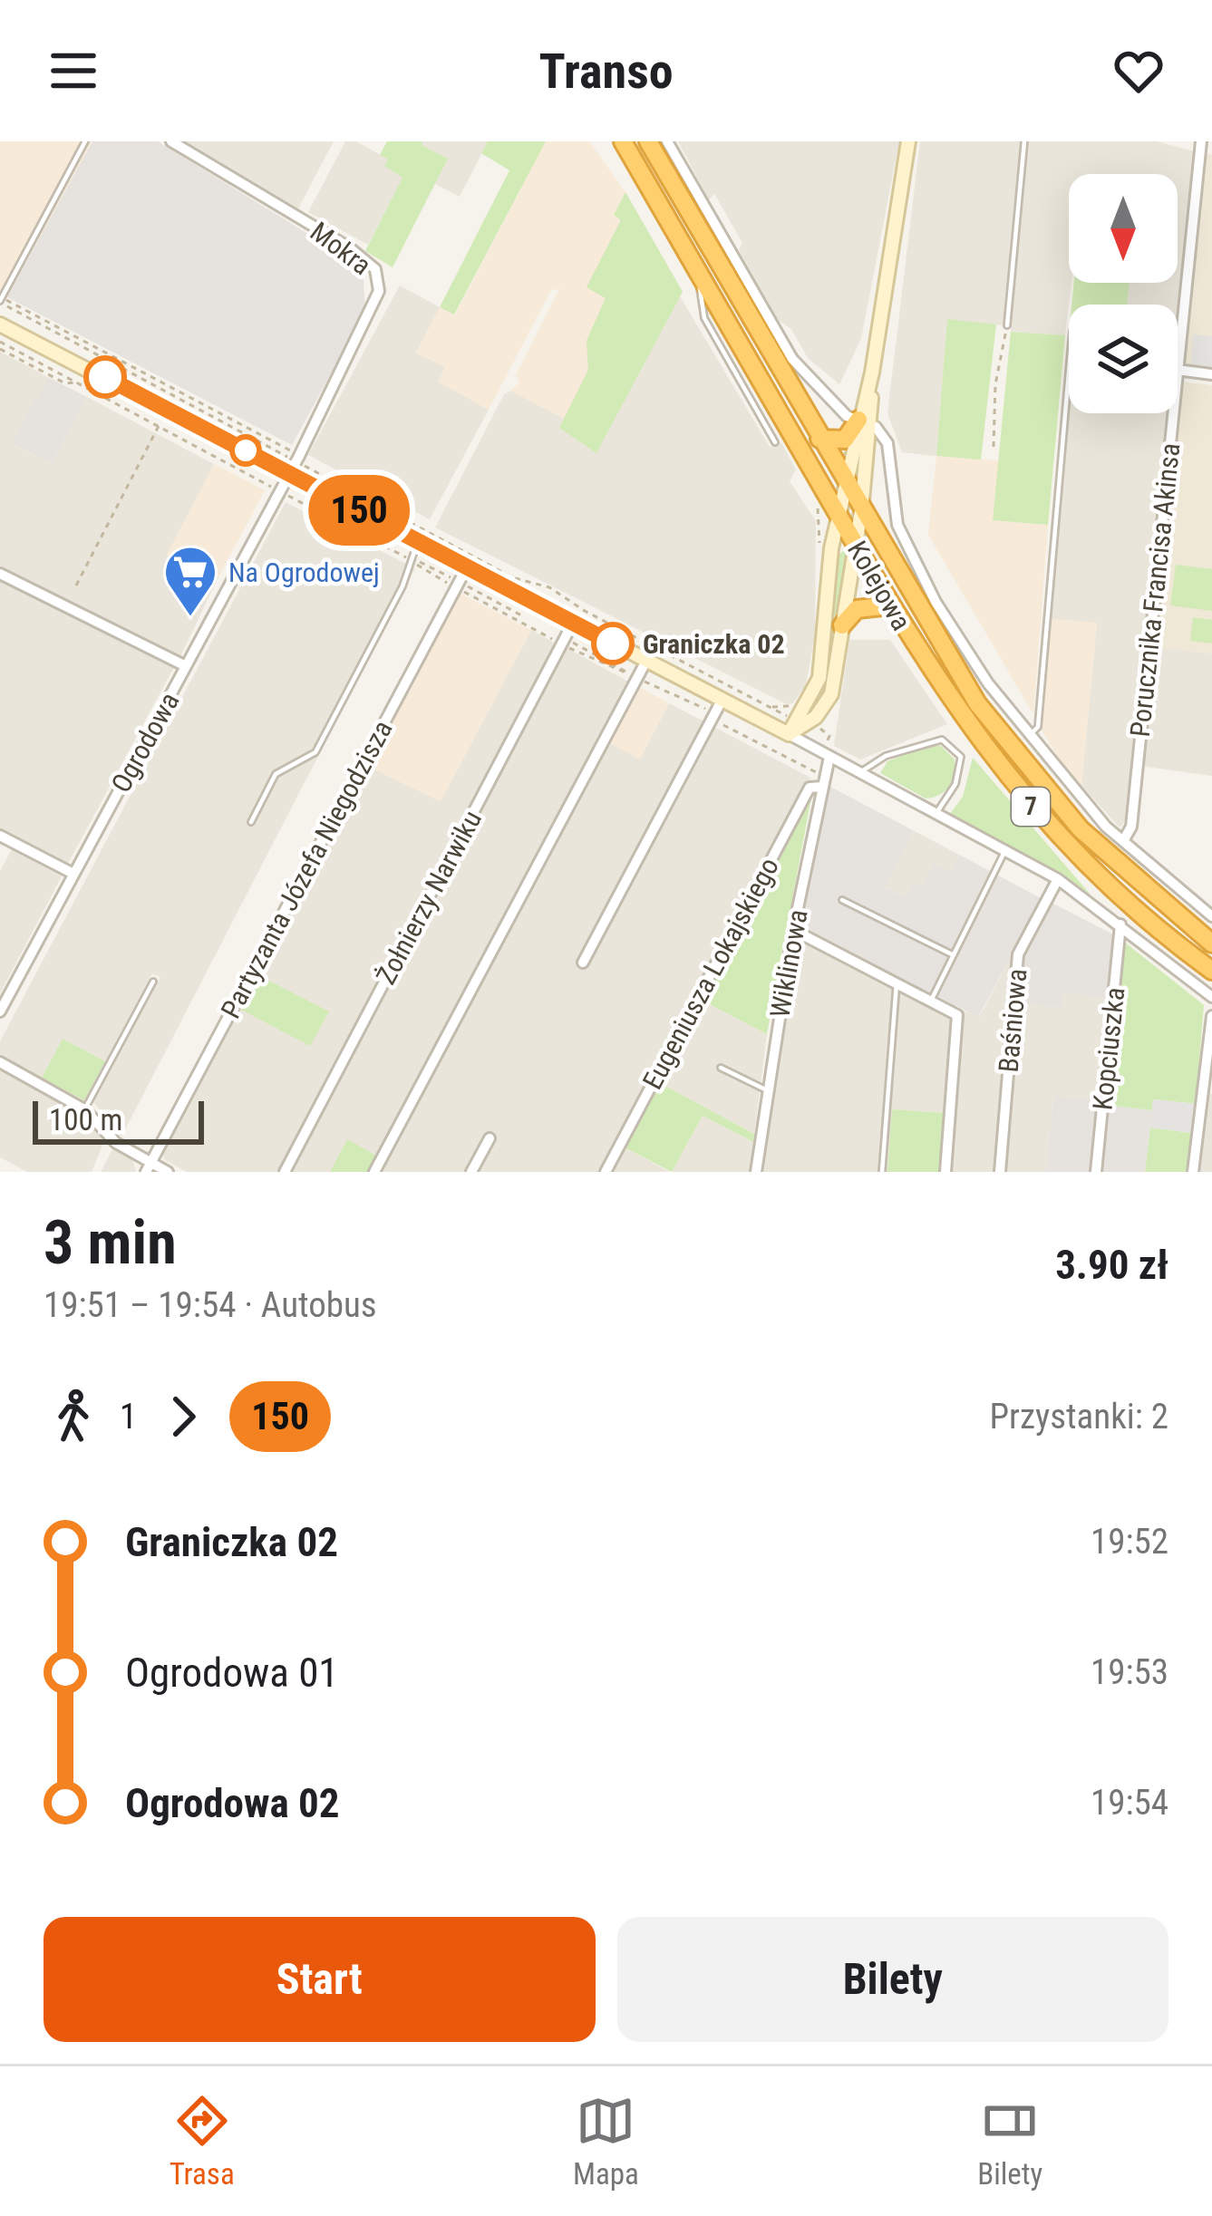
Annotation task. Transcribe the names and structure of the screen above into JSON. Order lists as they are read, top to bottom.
{
  "streets": {
    "highway": ["Kolejowa", "7"],
    "street": [
      "Mokra",
      "Porucznika Francisa Akinsa",
      "Ogrodowa",
      "Partyzanta Józefa Niegodzisza",
      "Żołnierzy Narwiku",
      "Wiklinowa",
      "Eugeniusza Lokajskiego",
      "Baśniowa",
      "Kopciuszka"
    ]
  },
  "crossings": [
    ["Mokra", "Ogrodowa"],
    ["Wiklinowa", "Eugeniusza Lokajskiego"]
  ],
  "places": {
    "supermarket": ["Na Ogrodowej"],
    "other": ["Graniczka 02"]
  },
  "lines": ["bus line 150"],
  "scale_bar": "100 m",
  "north": "bottom",
  "page": {
    "header": "Transo",
    "on_map": "150",
    "scale": "100 m",
    "heading": ["3 min", "19:51 – 19:54 · Autobus", "3.90 zł"],
    "legs": ["1", "150", "Przystanki: 2"],
    "list": [
      {
        "name": "Graniczka 02",
        "value": "19:52"
      },
      {
        "name": "Ogrodowa 01",
        "value": "19:53"
      },
      {
        "name": "Ogrodowa 02",
        "value": "19:54"
      }
    ],
    "buttons": ["Start", "Bilety"],
    "tabs": ["Trasa", "Mapa", "Bilety"]
  }
}
